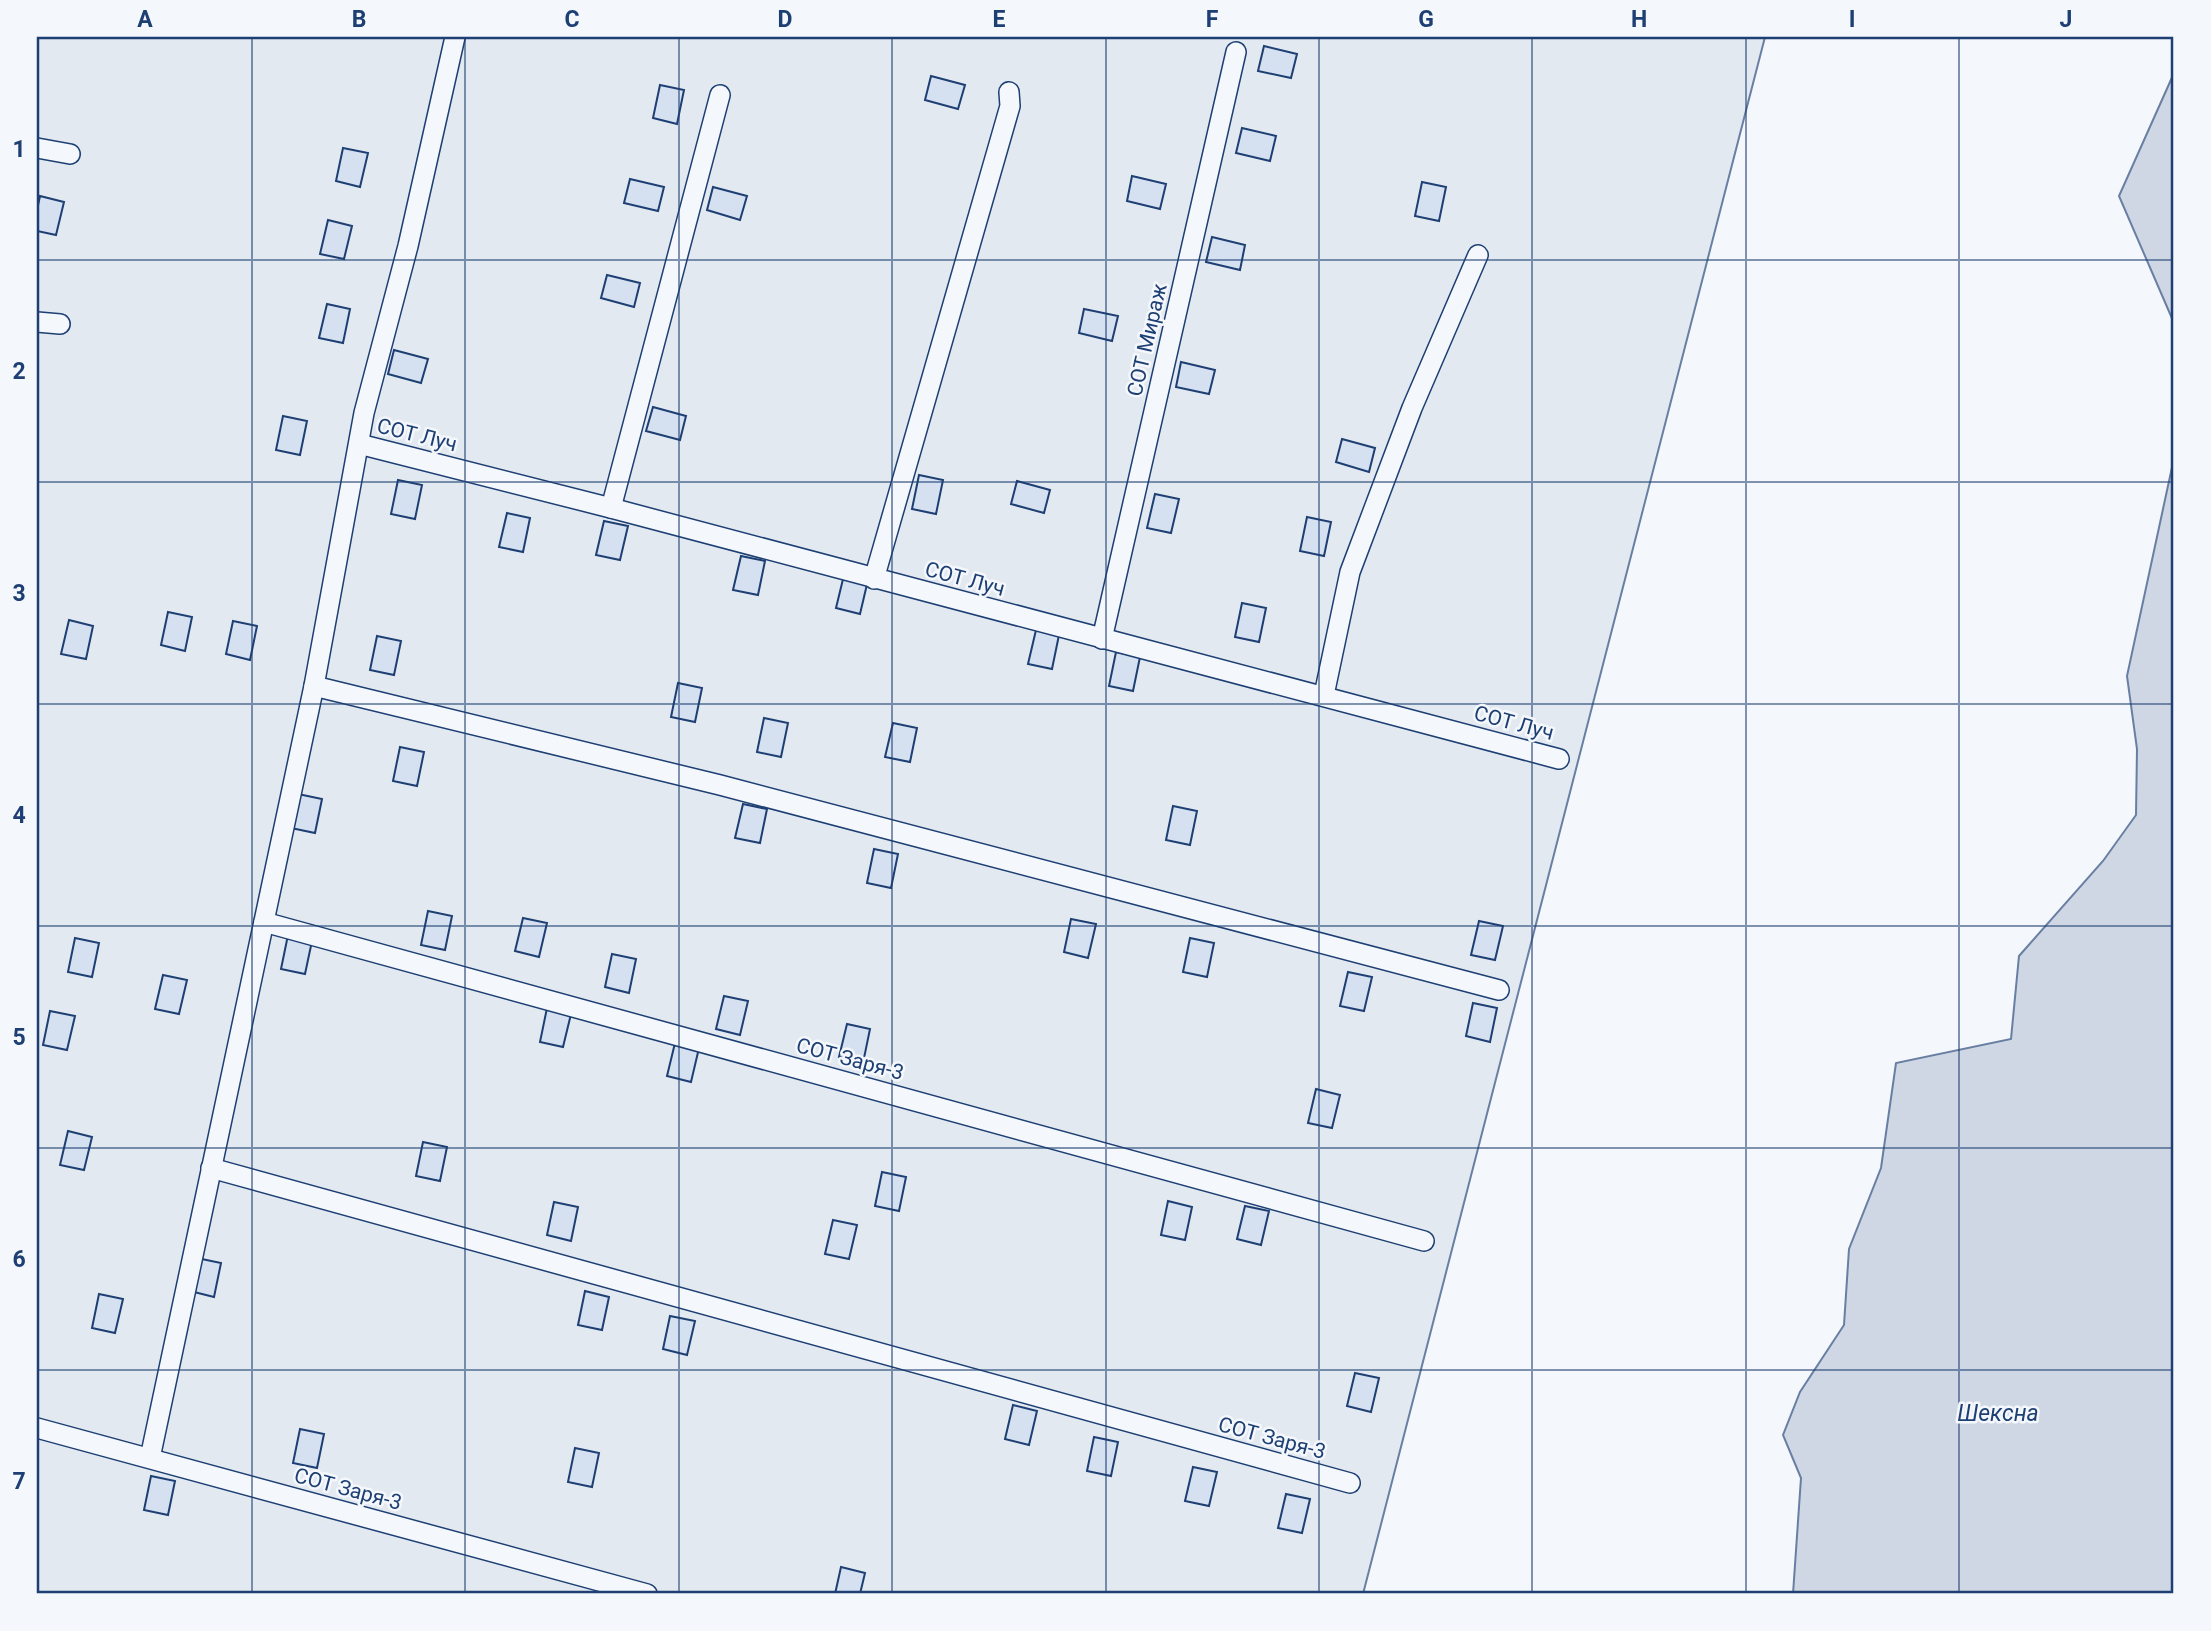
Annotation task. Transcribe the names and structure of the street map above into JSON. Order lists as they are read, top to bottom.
{
  "streets": {
    "street": ["СОТ Мираж", "СОТ Луч", "СОТ Заря-3"]
  },
  "crossings": [
    ["СОТ Мираж", "СОТ Луч"]
  ],
  "water": ["Шексна"],
  "grid": {
    "columns": [
      "A",
      "B",
      "C",
      "D",
      "E",
      "F",
      "G",
      "H",
      "I",
      "J"
    ],
    "rows": [
      "1",
      "2",
      "3",
      "4",
      "5",
      "6",
      "7"
    ]
  }
}
